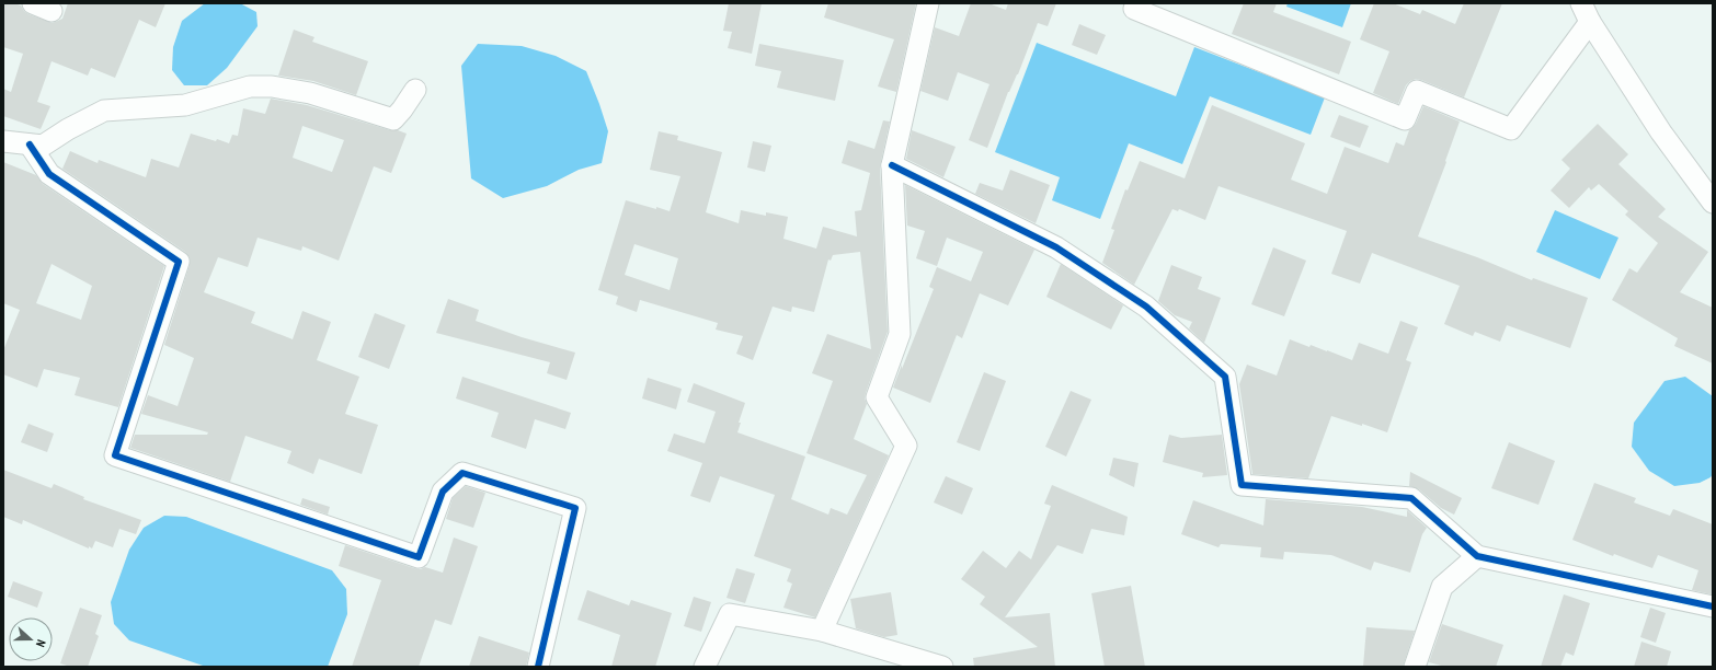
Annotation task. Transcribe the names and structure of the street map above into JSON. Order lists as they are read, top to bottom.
{
  "north": "right"
}
